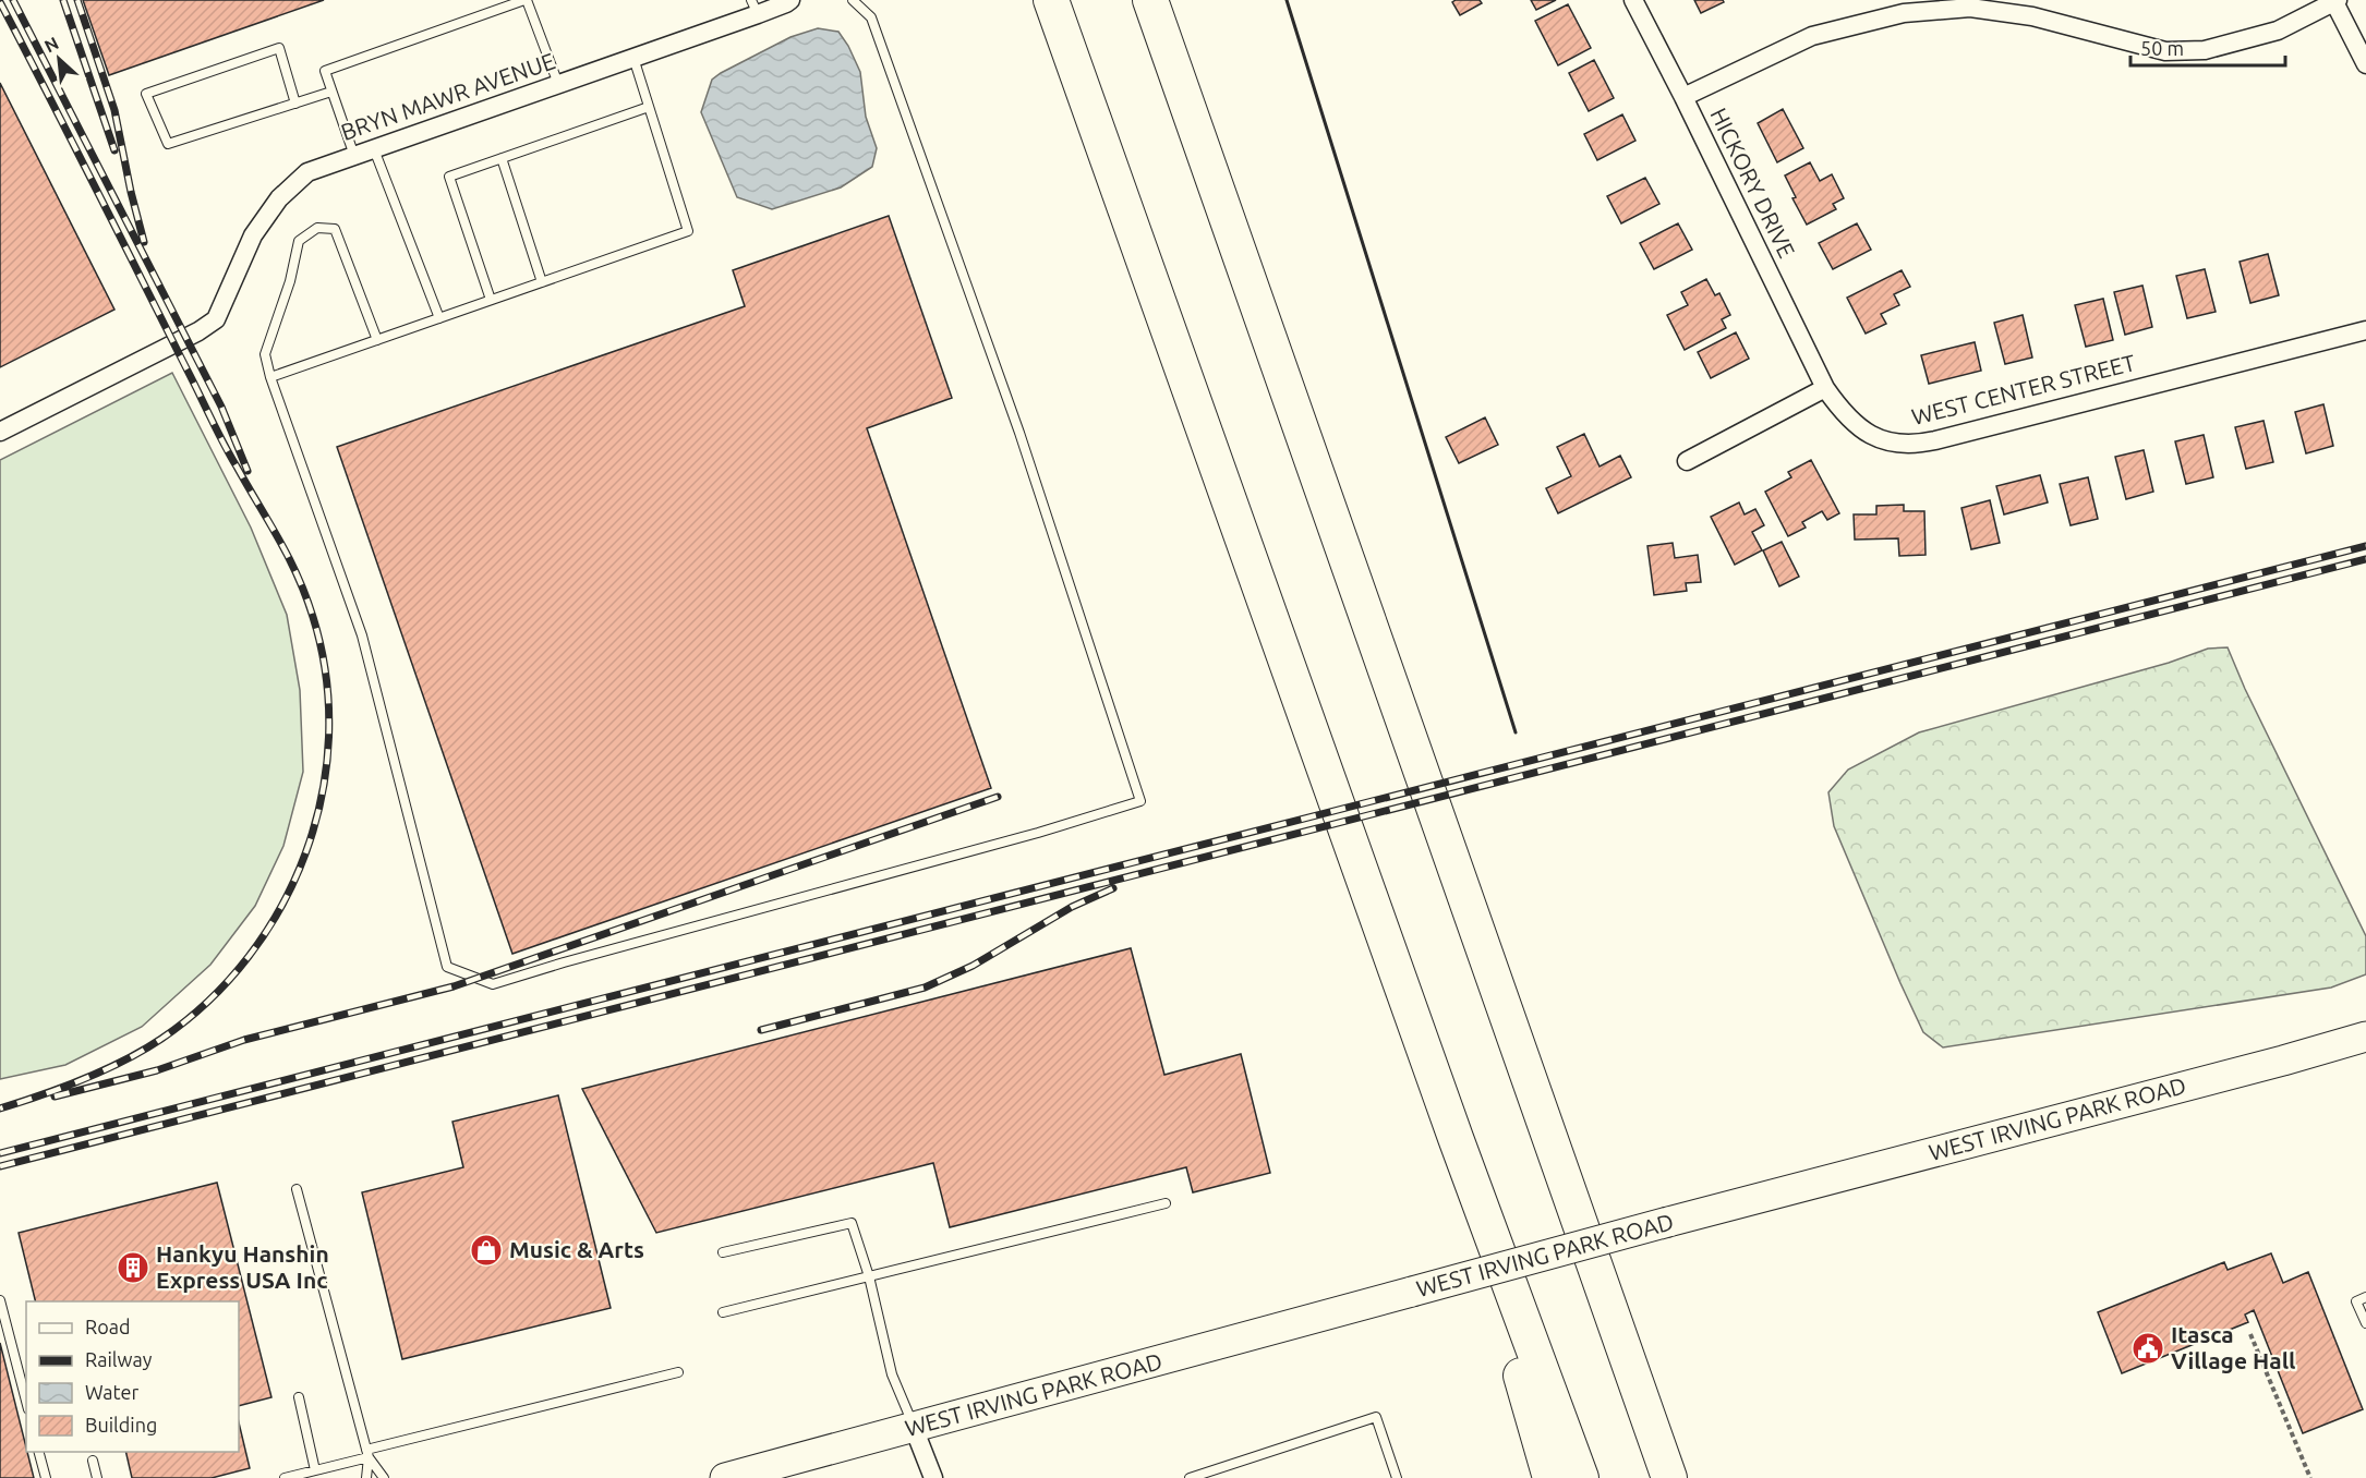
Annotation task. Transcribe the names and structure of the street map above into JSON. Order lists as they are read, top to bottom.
{
  "streets": {
    "main road": ["WEST IRVING PARK ROAD"],
    "street": ["BRYN MAWR AVENUE", "HICKORY DRIVE", "WEST CENTER STREET"]
  },
  "crossings": [
    ["HICKORY DRIVE", "WEST CENTER STREET"]
  ],
  "places": {
    "shop": ["Music & Arts"],
    "building": ["Hankyu Hanshin Express USA Inc"],
    "public building": ["Itasca Village Hall"]
  },
  "legend": [
    "Road",
    "Railway",
    "Water",
    "Building"
  ],
  "scale_bar": "50 m",
  "north": "top left"
}
